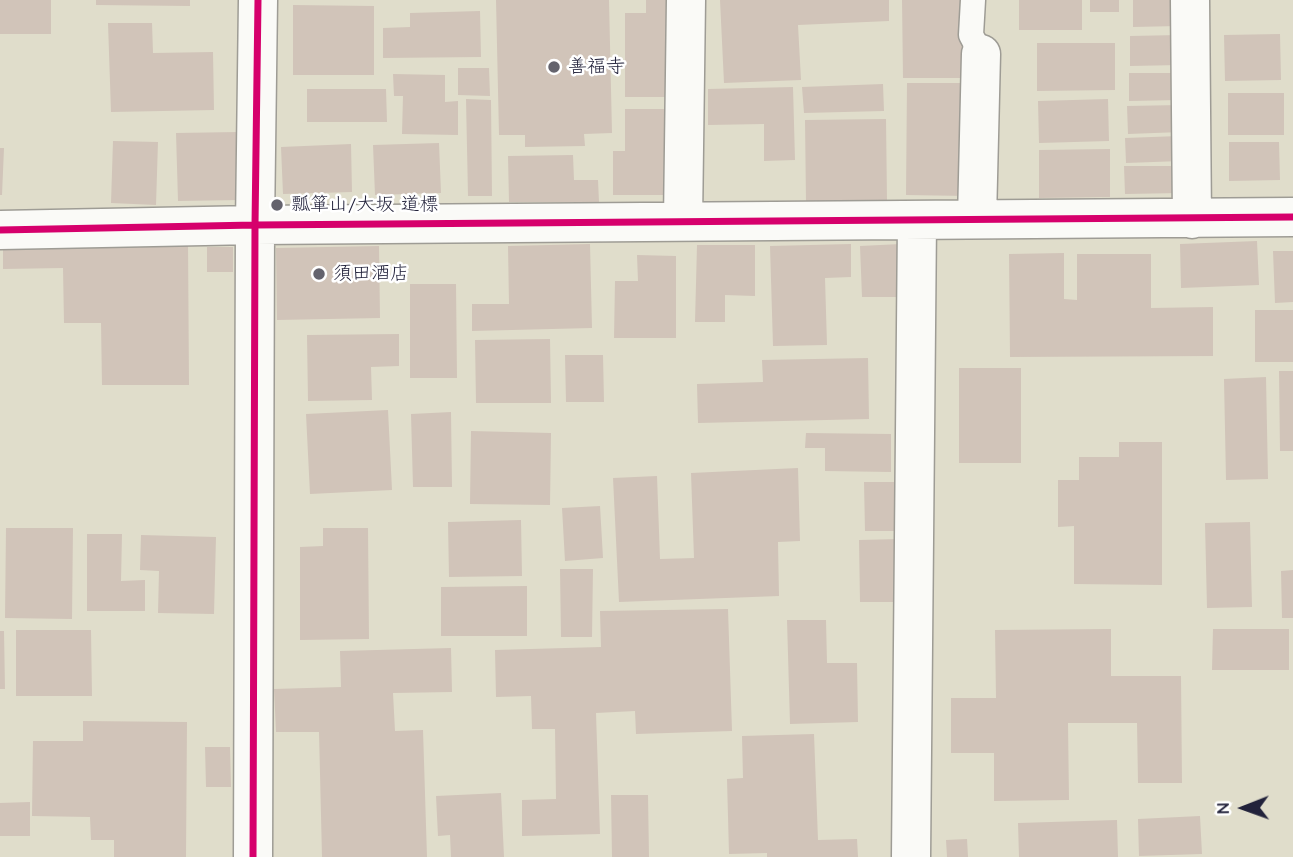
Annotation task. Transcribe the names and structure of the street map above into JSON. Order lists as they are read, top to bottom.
{
  "places": ["善福寺", "瓢箪山/大坂 道標", "須田酒店"],
  "north": "left"
}
